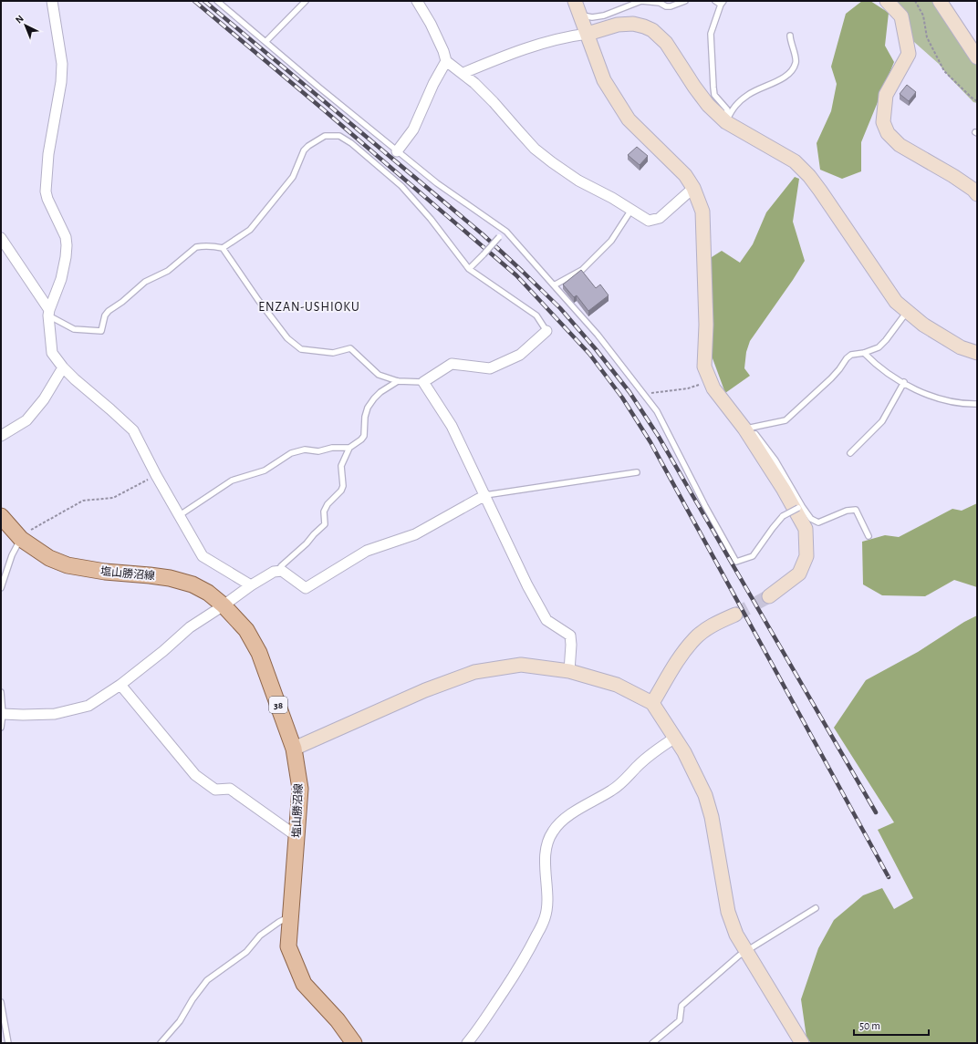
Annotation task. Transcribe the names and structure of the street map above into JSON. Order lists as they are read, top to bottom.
{
  "streets": {
    "main road": ["塩山勝沼線", "38"]
  },
  "districts": ["ENZAN-USHIOKU"],
  "scale_bar": "50 m",
  "north": "top left"
}
